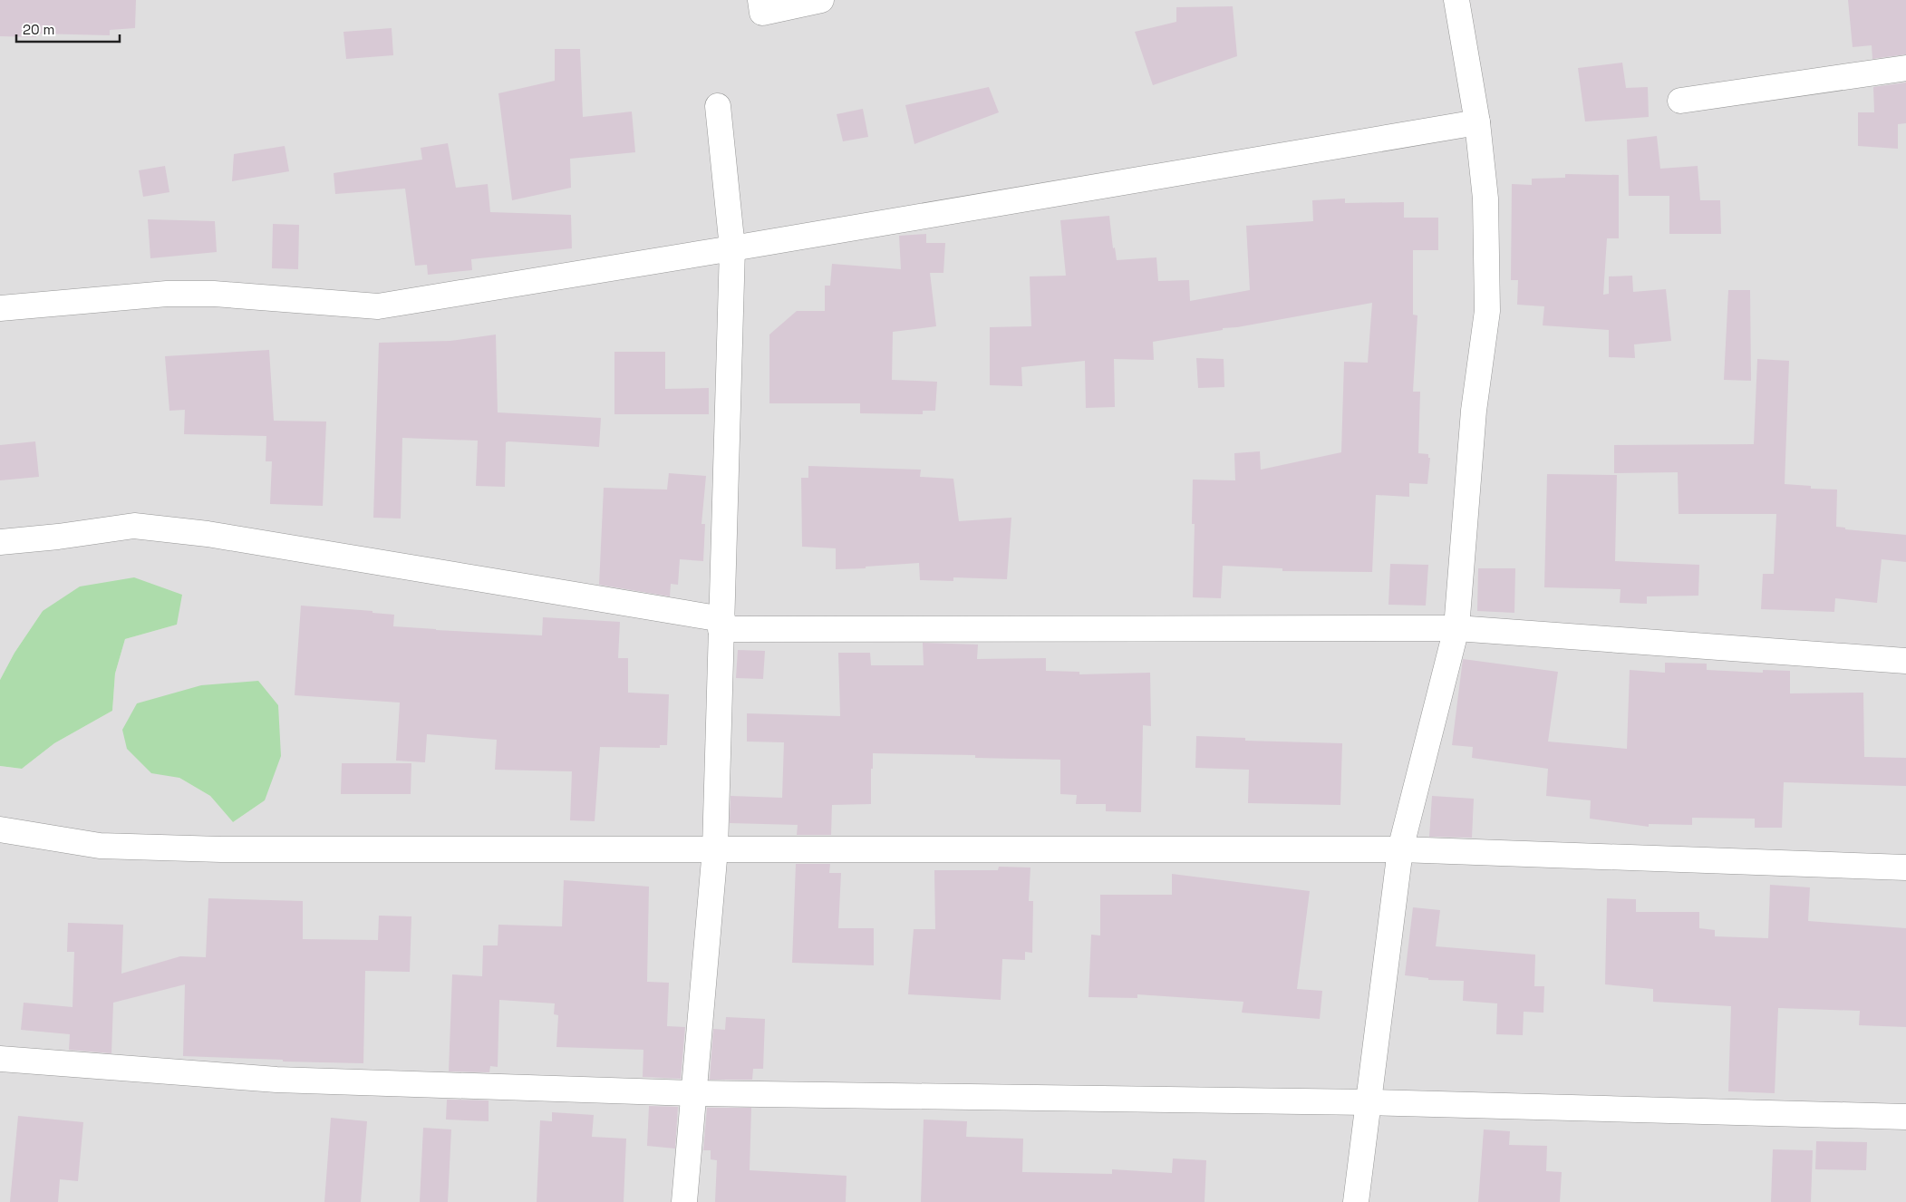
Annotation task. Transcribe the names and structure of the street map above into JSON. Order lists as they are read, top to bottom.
{
  "scale_bar": "20 m"
}
